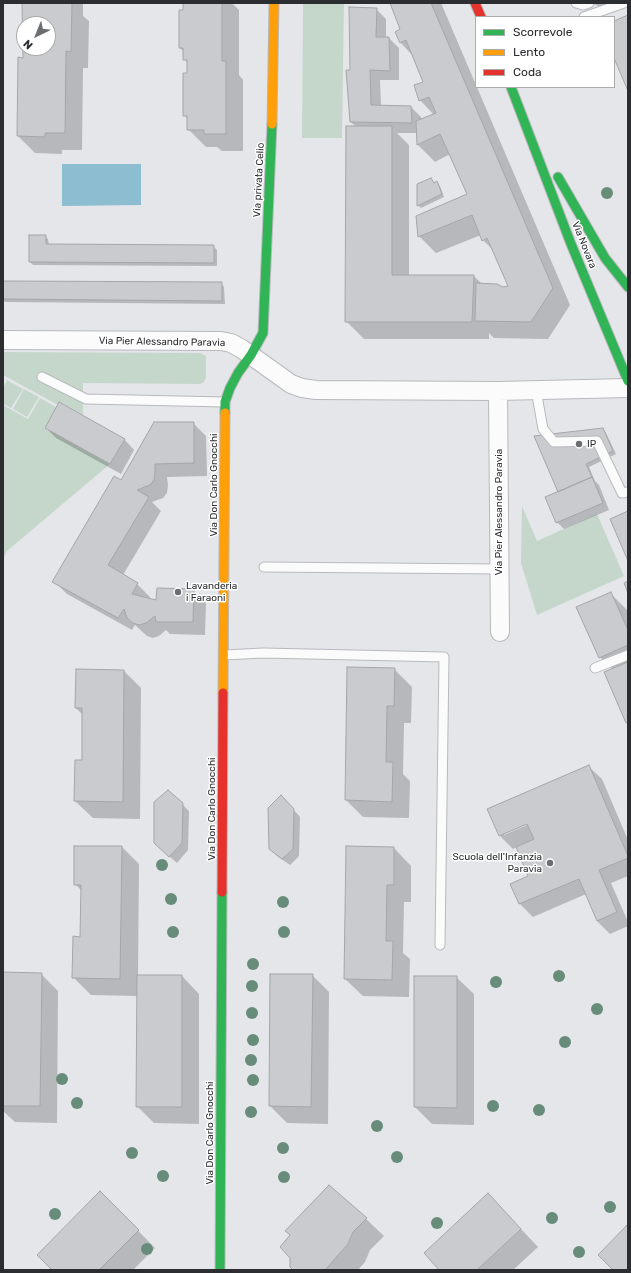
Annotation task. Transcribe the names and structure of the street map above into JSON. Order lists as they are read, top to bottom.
{
  "streets": {
    "street": [
      "Via privata Celio",
      "Via Novara",
      "Via Pier Alessandro Paravia",
      "Via Don Carlo Gnocchi"
    ]
  },
  "crossings": [
    ["Via privata Celio", "Via Pier Alessandro Paravia"],
    ["Via privata Celio", "Via Don Carlo Gnocchi"],
    ["Via Pier Alessandro Paravia", "Via Don Carlo Gnocchi"]
  ],
  "places": ["IP", "Lavanderia i Faraoni", "Scuola dell'Infanzia Paravia"],
  "legend": ["Scorrevole", "Lento", "Coda"],
  "north": "bottom left"
}
